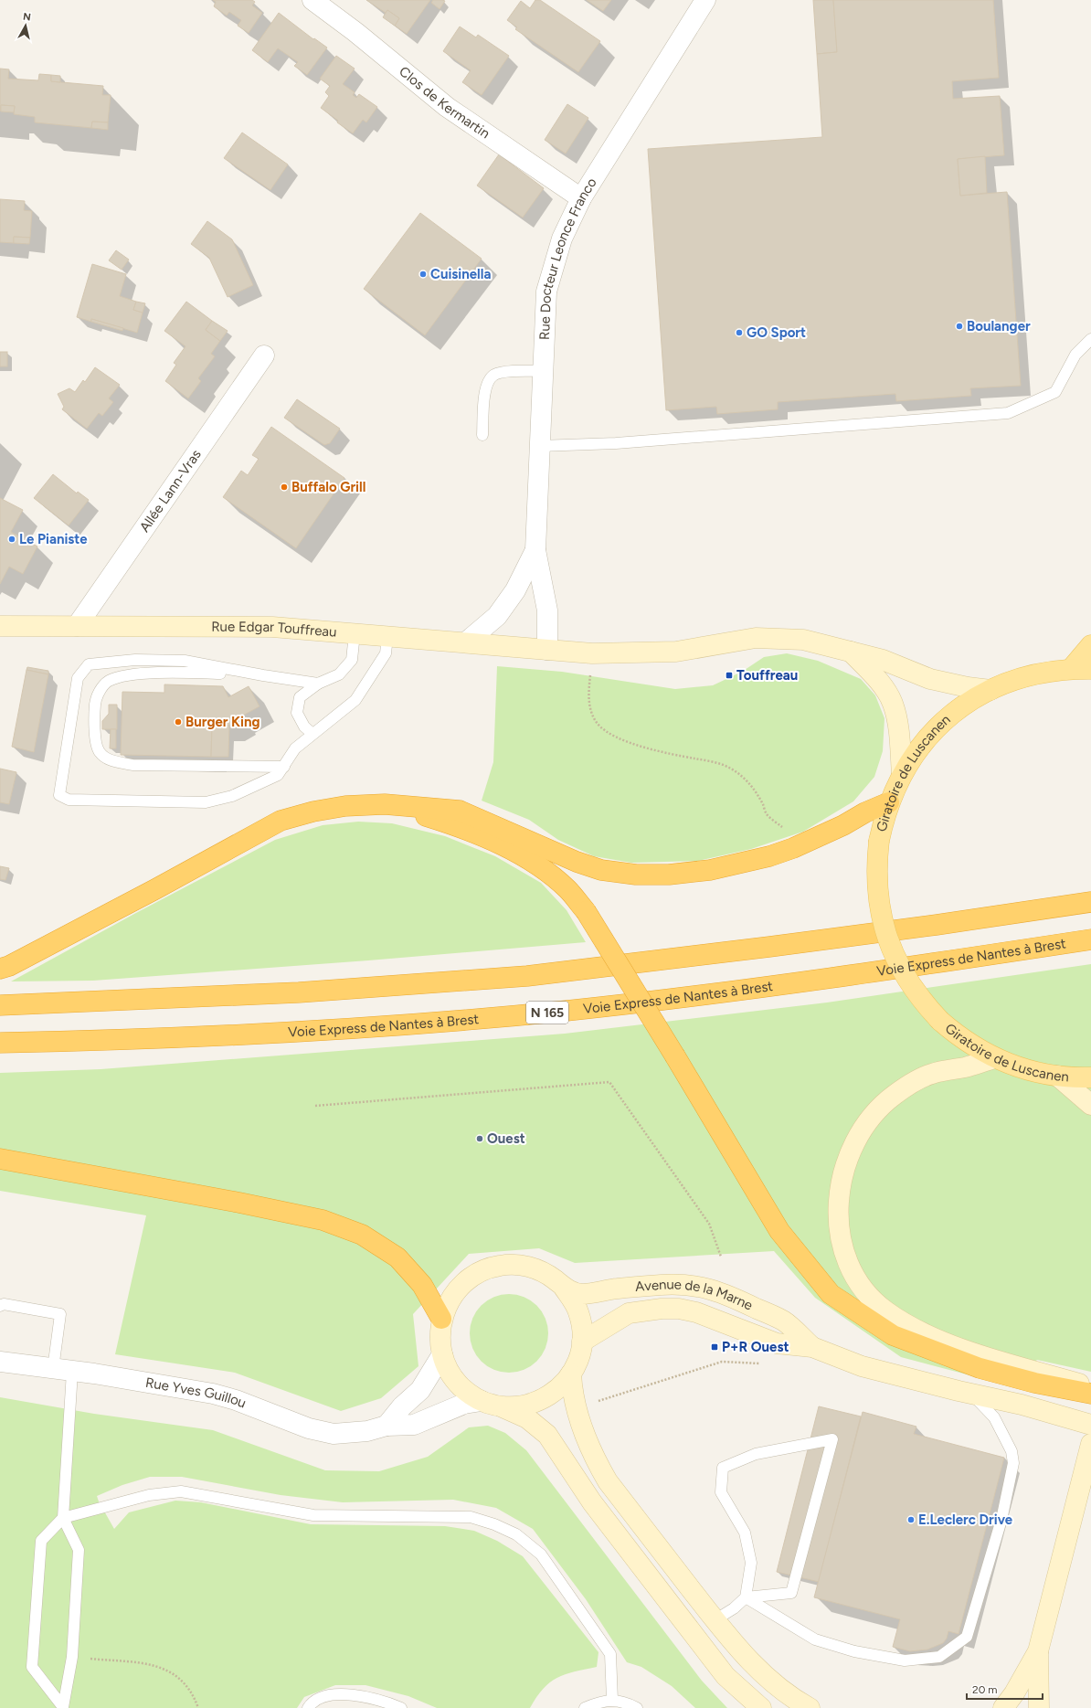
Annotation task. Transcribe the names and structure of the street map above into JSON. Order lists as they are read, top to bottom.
{
  "streets": {
    "highway": ["Voie Express de Nantes à Brest", "N 165"],
    "main road": ["Rue Edgar Touffreau", "Giratoire de Luscanen", "Avenue de la Marne"],
    "street": [
      "Clos de Kermartin",
      "Rue Docteur Leonce Franco",
      "Allée Lann-Vras",
      "Rue Yves Guillou"
    ]
  },
  "crossings": [
    ["Clos de Kermartin", "Rue Docteur Leonce Franco"],
    ["Rue Docteur Leonce Franco", "Rue Edgar Touffreau"],
    ["Allée Lann-Vras", "Rue Edgar Touffreau"],
    ["Rue Edgar Touffreau", "Giratoire de Luscanen"]
  ],
  "places": {
    "other": [
      "Cuisinella",
      "Boulanger",
      "GO Sport",
      "Buffalo Grill",
      "Le Pianiste",
      "Burger King",
      "Ouest",
      "E.Leclerc Drive"
    ],
    "transit": ["Touffreau", "P+R Ouest"]
  },
  "scale_bar": "20 m",
  "north": "top"
}
